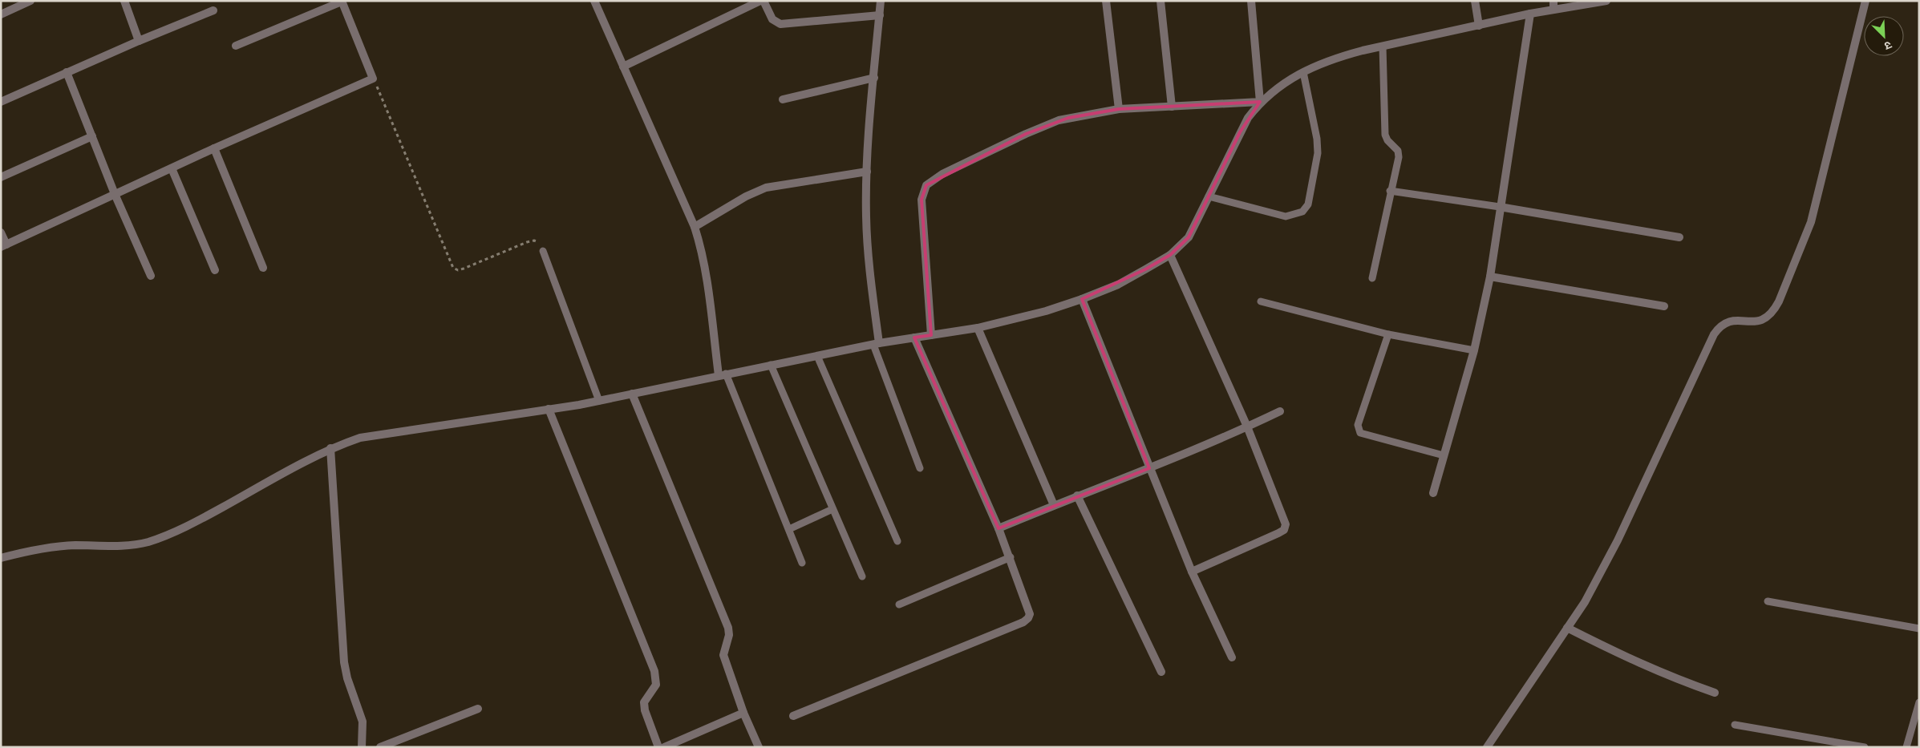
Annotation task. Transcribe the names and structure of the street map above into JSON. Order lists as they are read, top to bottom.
{
  "north": "bottom right"
}
